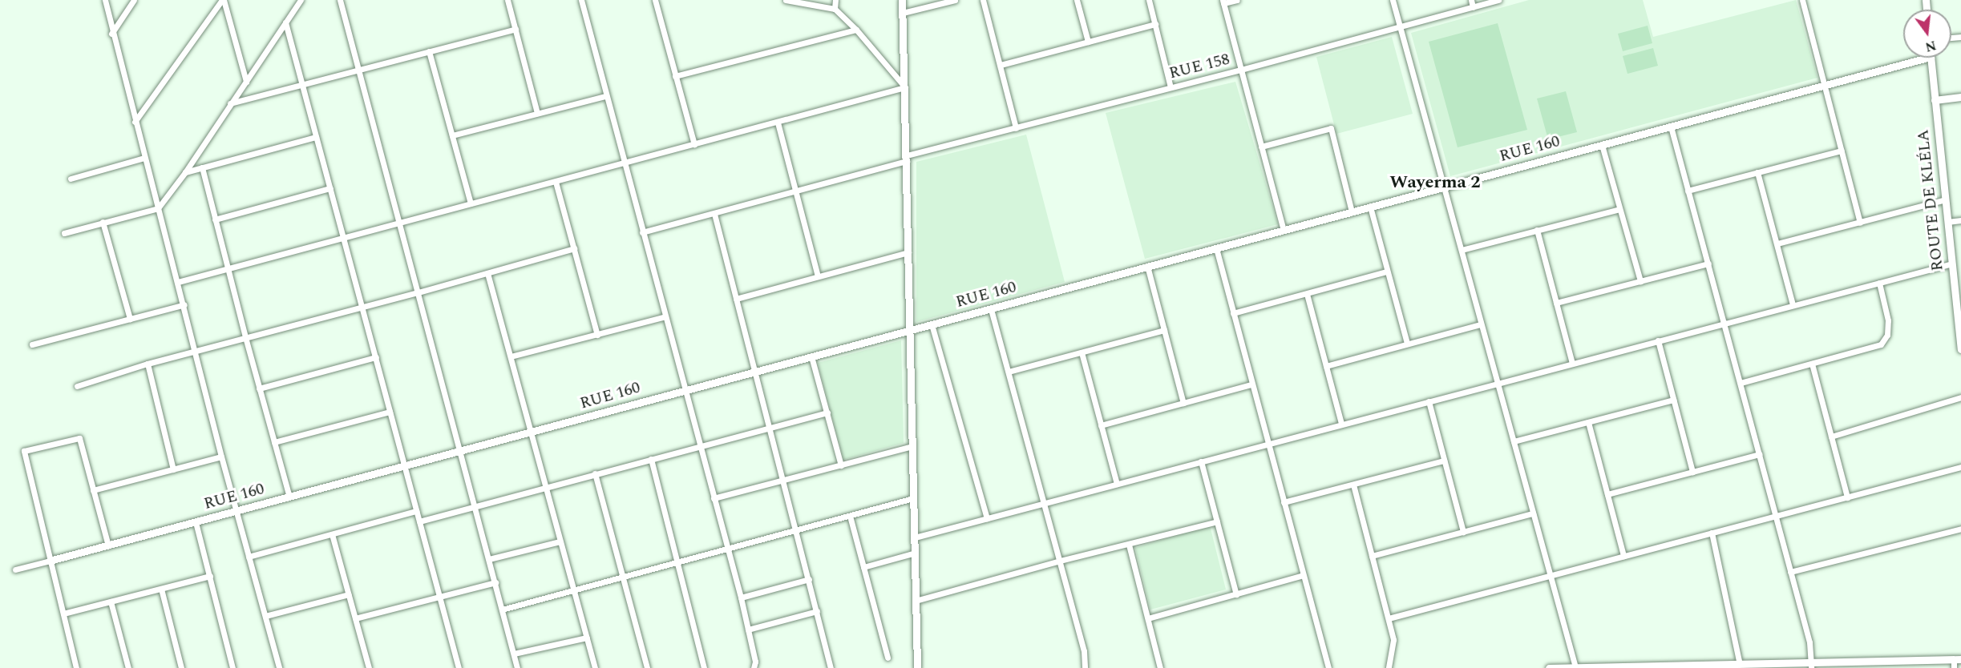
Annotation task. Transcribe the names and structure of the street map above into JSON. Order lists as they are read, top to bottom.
{
  "streets": {
    "street": ["RUE 158", "RUE 160", "ROUTE DE KLÉLA"]
  },
  "districts": ["Wayerma 2"],
  "north": "bottom"
}
